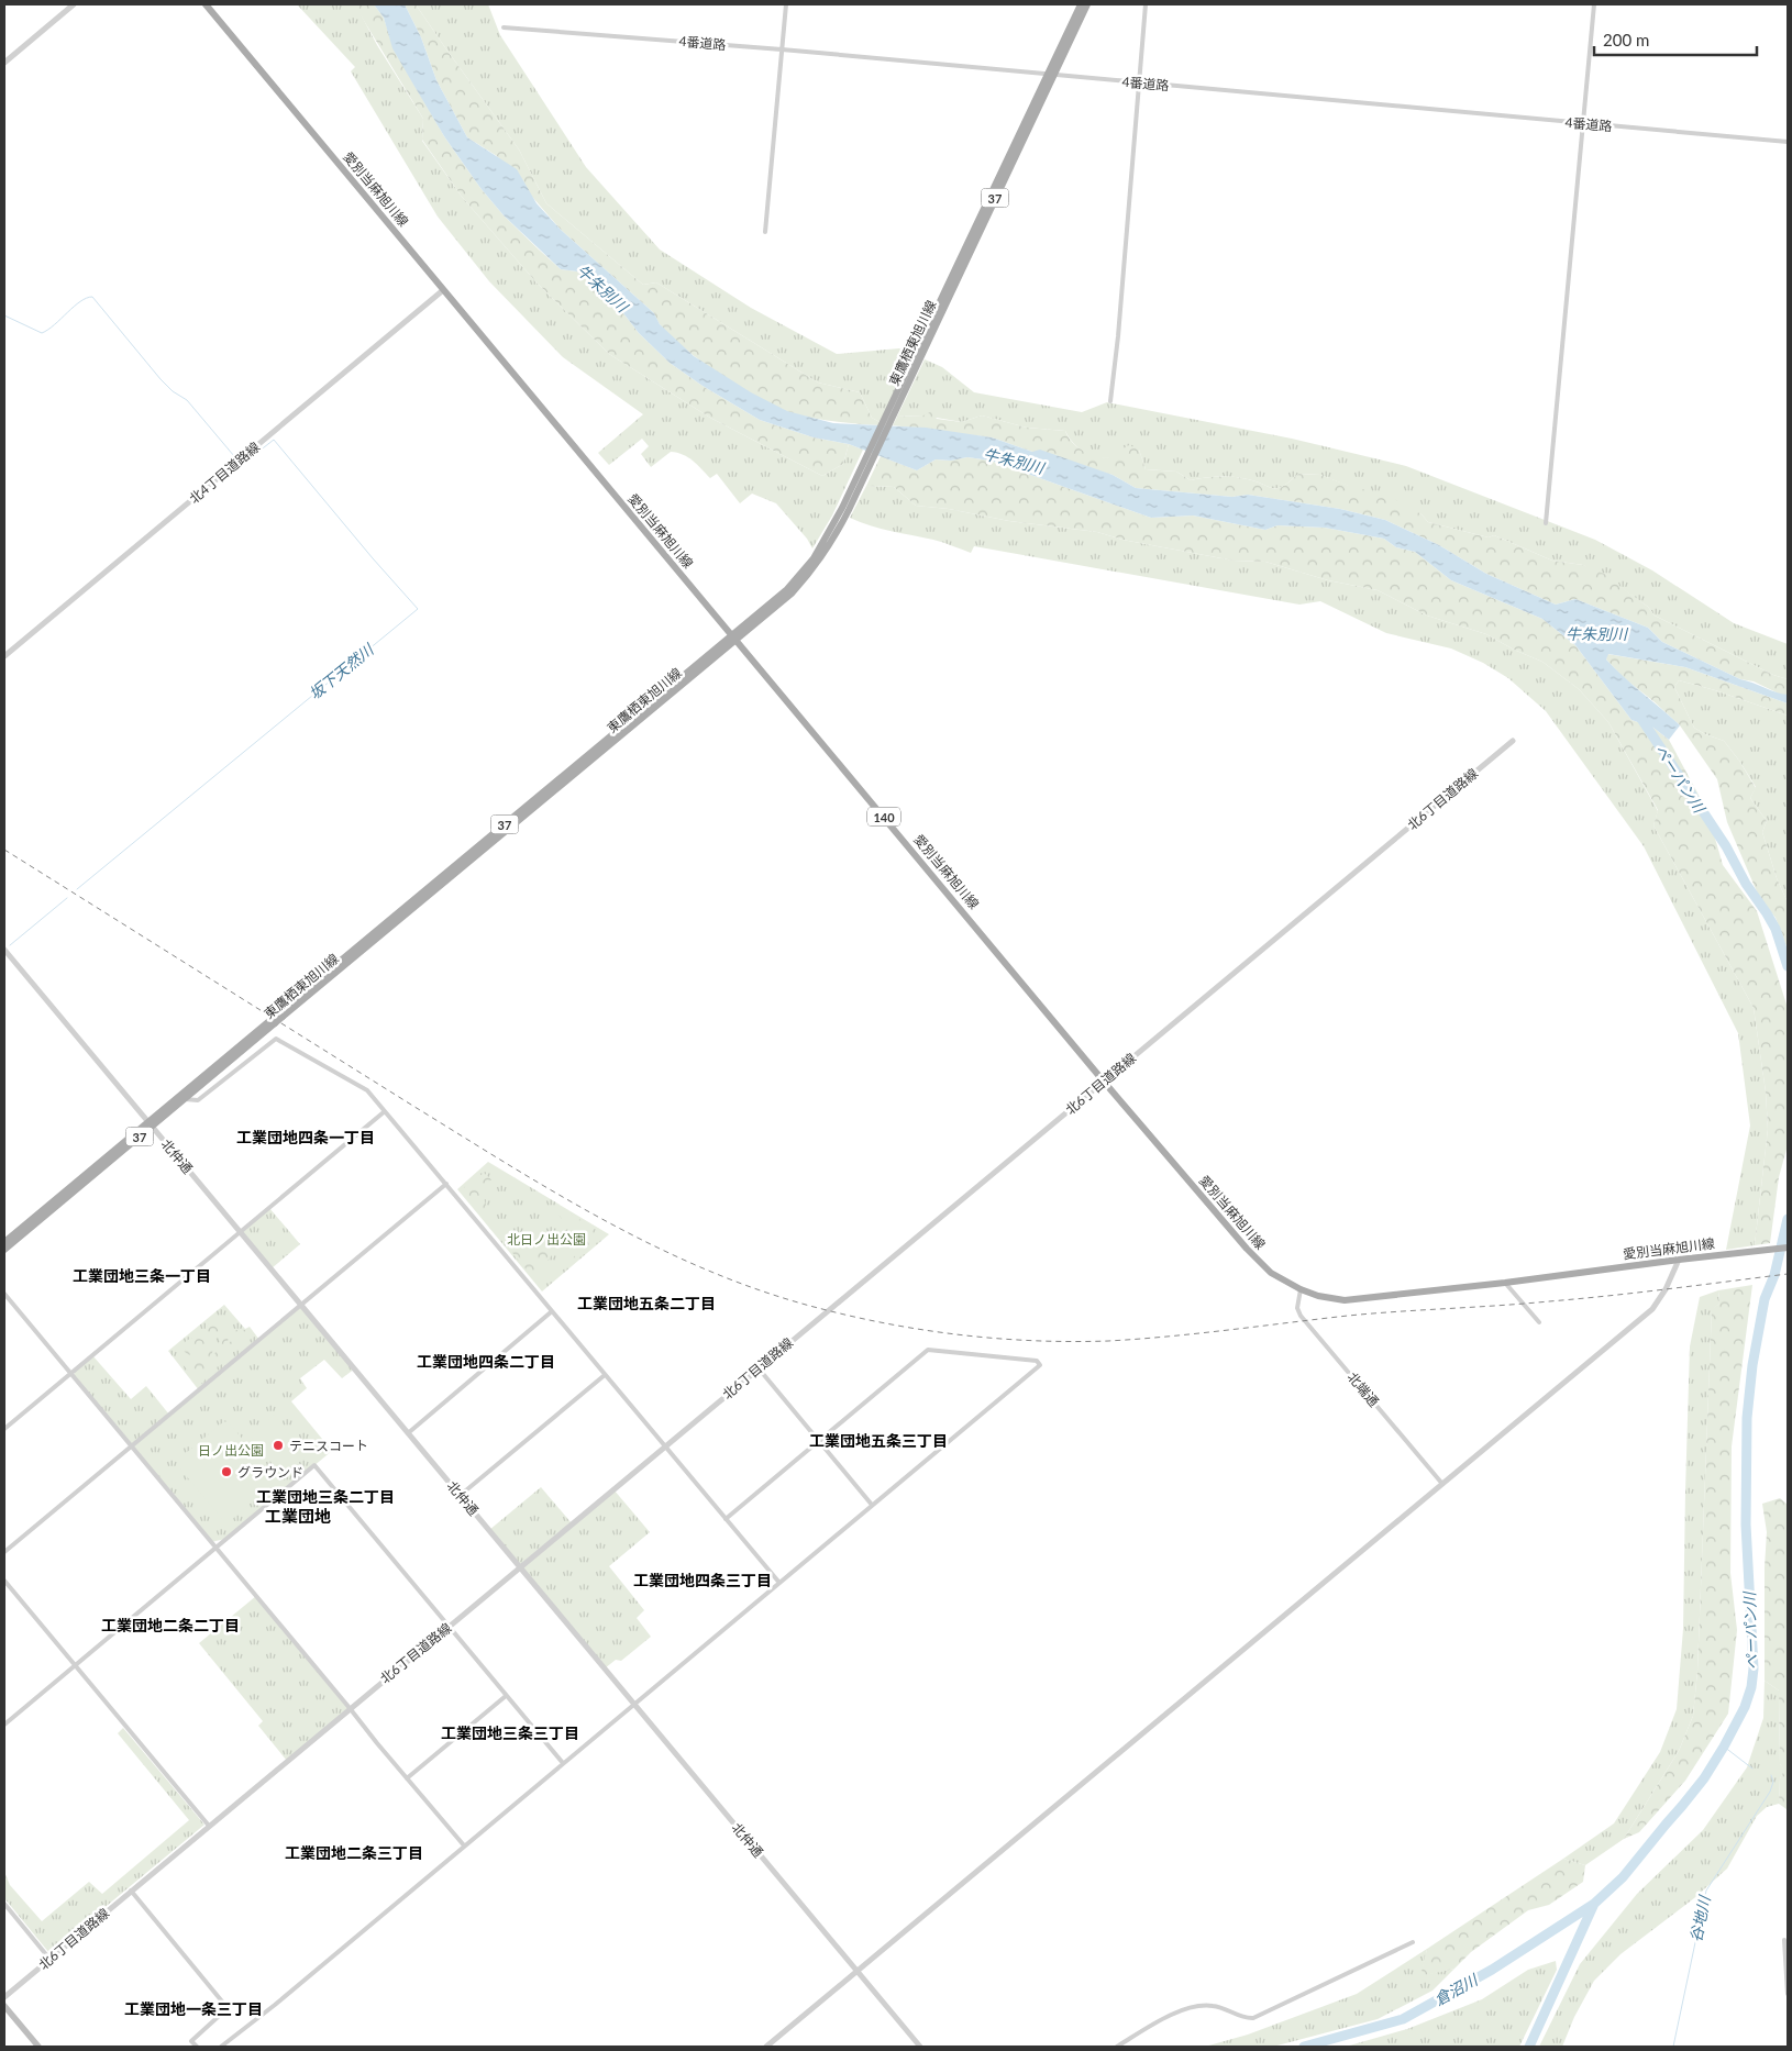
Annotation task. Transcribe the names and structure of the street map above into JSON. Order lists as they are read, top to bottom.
{
  "streets": {
    "main road": [
      "愛別当麻旭川線",
      "37",
      "東鷹栖東旭川線",
      "140"
    ],
    "street": [
      "4番道路",
      "北4丁目道路線",
      "北6丁目道路線",
      "北仲通",
      "北端通"
    ]
  },
  "crossings": [
    ["4番道路", "東鷹栖東旭川線"],
    ["愛別当麻旭川線", "東鷹栖東旭川線"],
    ["愛別当麻旭川線", "北4丁目道路線"],
    ["愛別当麻旭川線", "北6丁目道路線"],
    ["愛別当麻旭川線", "北端通"],
    ["東鷹栖東旭川線", "北仲通"],
    ["北6丁目道路線", "北仲通"]
  ],
  "districts": [
    "工業団地四条一丁目",
    "工業団地三条一丁目",
    "工業団地五条二丁目",
    "工業団地四条二丁目",
    "工業団地五条三丁目",
    "工業団地三条二丁目",
    "工業団地",
    "工業団地四条三丁目",
    "工業団地二条二丁目",
    "工業団地三条三丁目",
    "工業団地二条三丁目",
    "工業団地一条三丁目"
  ],
  "water": [
    "牛朱別川",
    "坂下天然川",
    "ペーパン川",
    "谷地川",
    "倉沼川"
  ],
  "parks": ["北日ノ出公園", "日ノ出公園"],
  "places": ["テニスコート", "グラウンド"],
  "scale_bar": "200 m"
}
